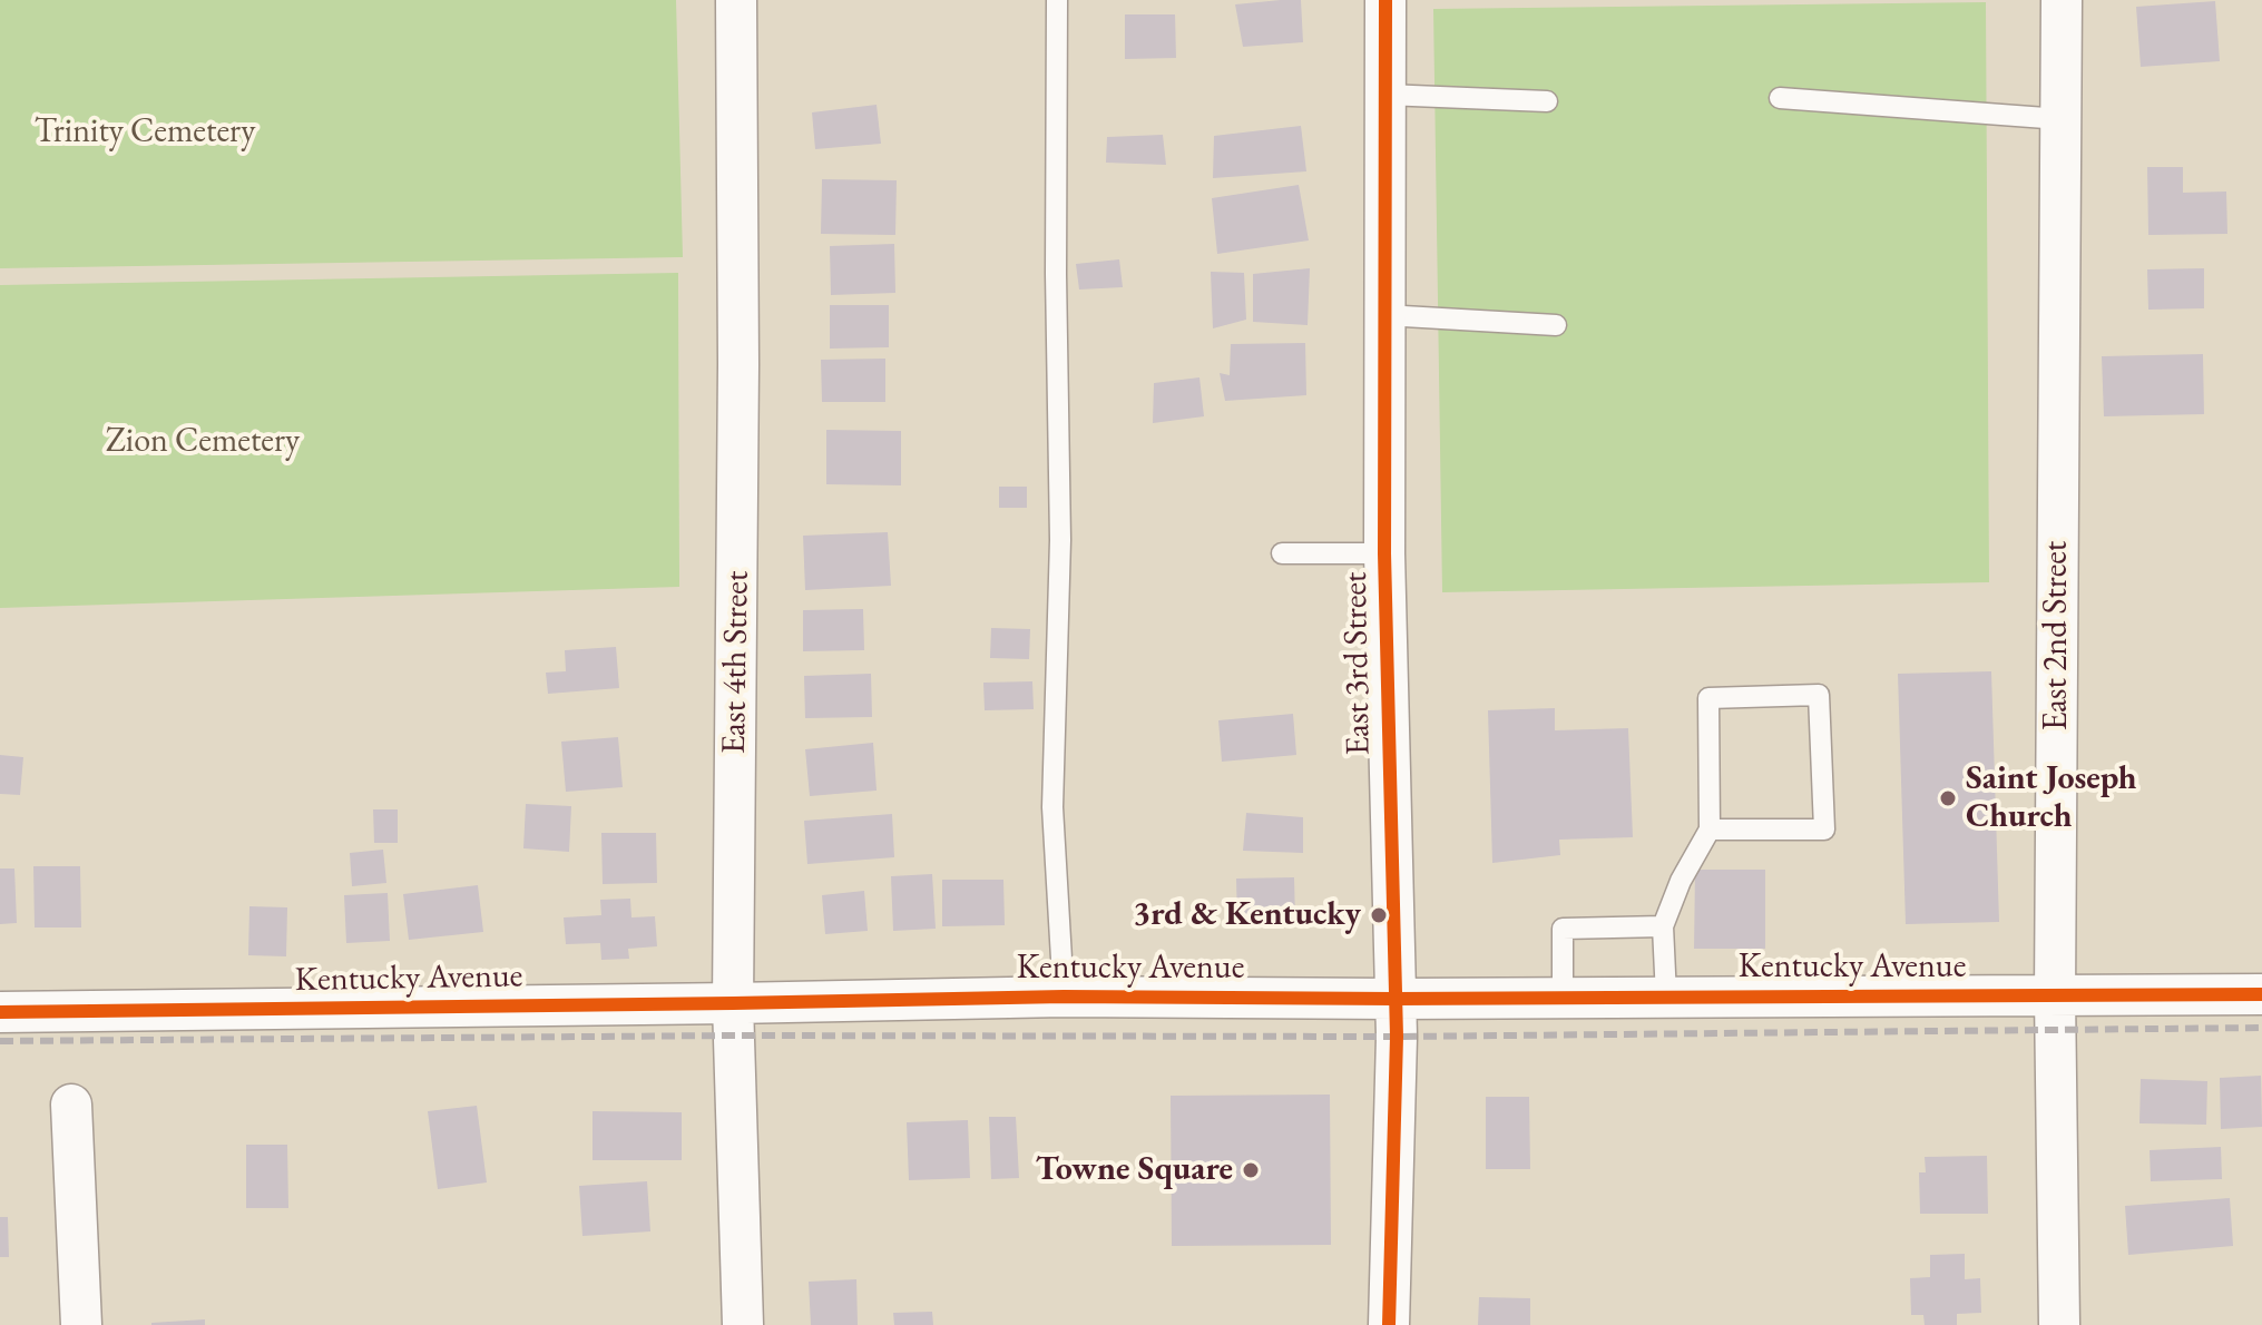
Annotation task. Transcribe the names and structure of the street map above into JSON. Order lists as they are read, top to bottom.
{
  "streets": {
    "street": [
      "East 2nd Street",
      "East 4th Street",
      "East 3rd Street",
      "Kentucky Avenue"
    ]
  },
  "crossings": [
    ["East 2nd Street", "Kentucky Avenue"],
    ["East 4th Street", "Kentucky Avenue"],
    ["East 3rd Street", "Kentucky Avenue"]
  ],
  "parks": ["Trinity Cemetery", "Zion Cemetery"],
  "places": ["Saint Joseph Church", "3rd & Kentucky", "Towne Square"]
}
